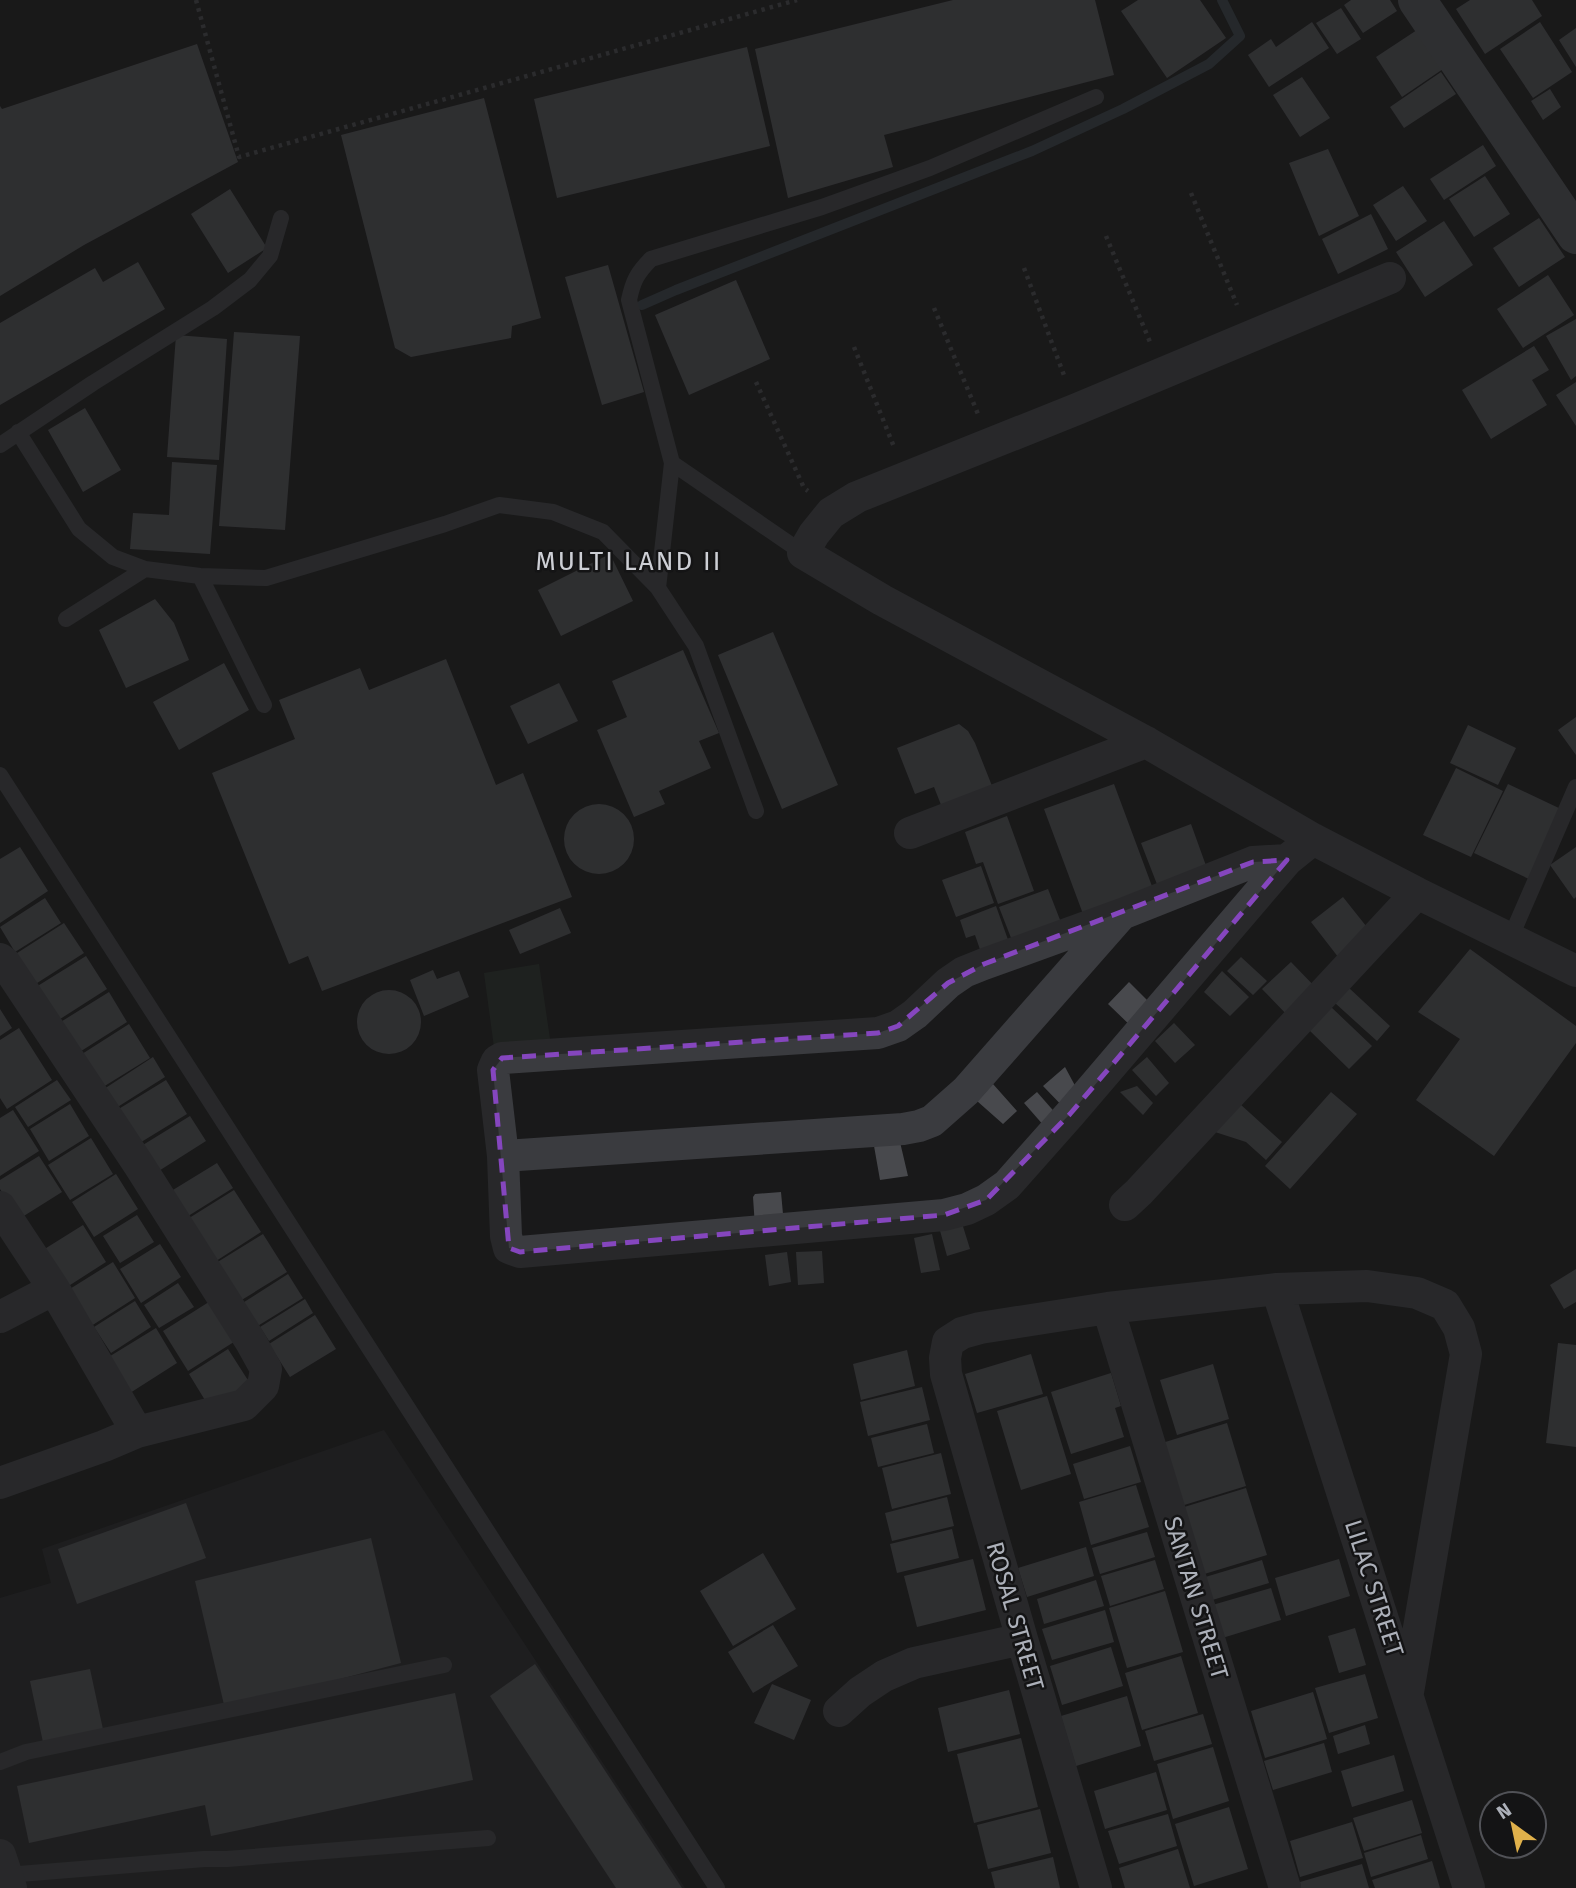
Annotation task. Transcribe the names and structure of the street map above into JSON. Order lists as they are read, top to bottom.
{
  "streets": {
    "street": ["LILAC STREET", "SANTAN STREET", "ROSAL STREET"]
  },
  "crossings": [
    ["SANTAN STREET", "ROSAL STREET"]
  ],
  "districts": ["MULTI LAND II"],
  "north": "top left"
}
